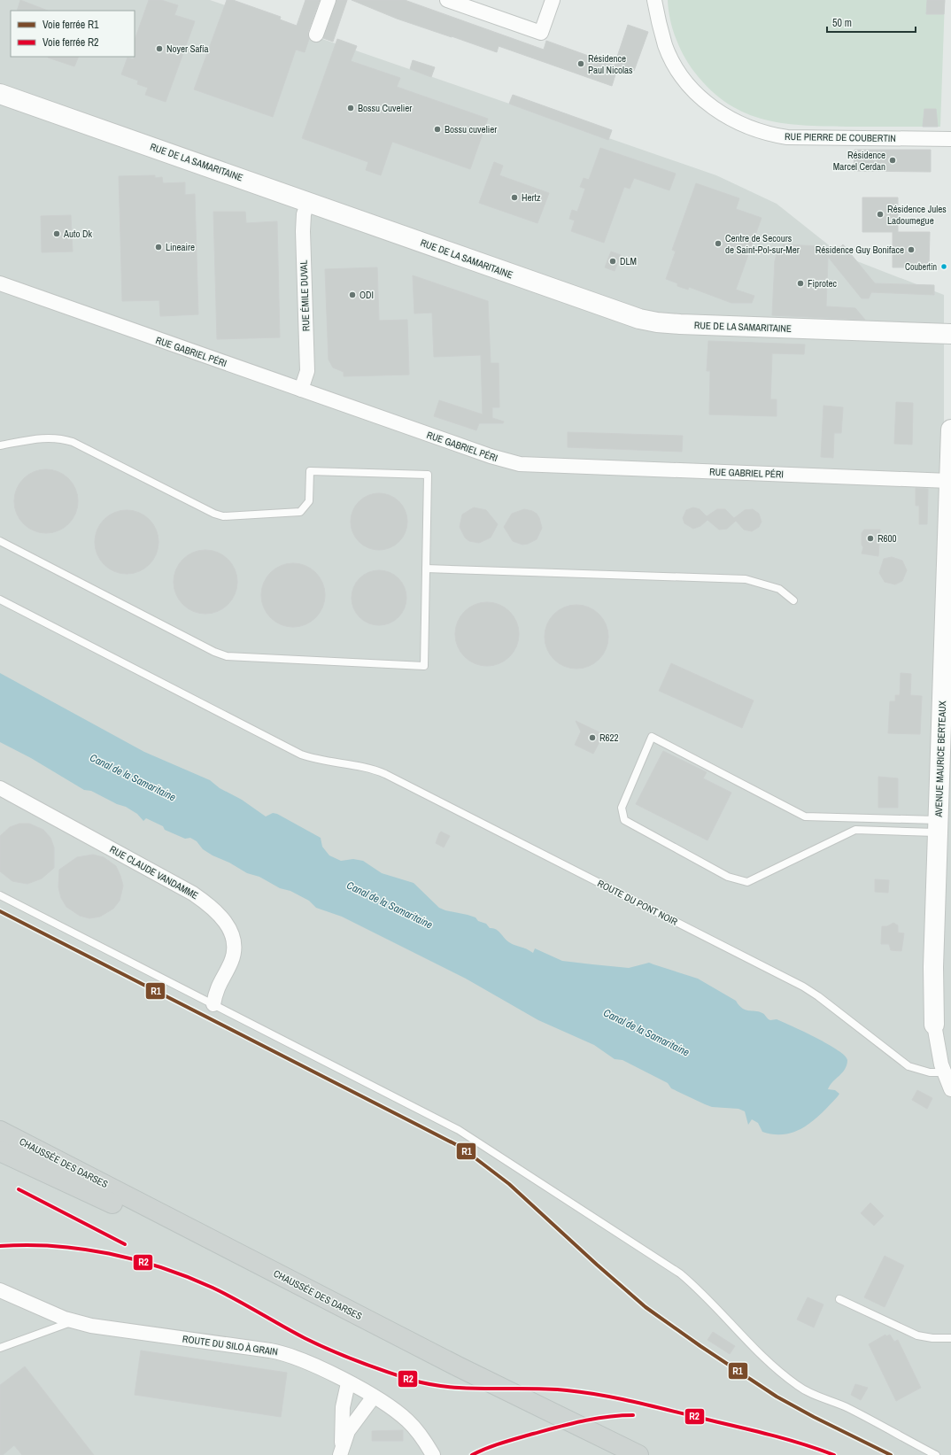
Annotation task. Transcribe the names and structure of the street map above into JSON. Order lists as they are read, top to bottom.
{
  "streets": {
    "main road": ["CHAUSSÉE DES DARSES"],
    "street": [
      "RUE PIERRE DE COUBERTIN",
      "RUE DE LA SAMARITAINE",
      "RUE ÉMILE DUVAL",
      "RUE GABRIEL PÉRI",
      "AVENUE MAURICE BERTEAUX",
      "RUE CLAUDE VANDAMME",
      "ROUTE DU SILO À GRAIN"
    ],
    "lane": ["ROUTE DU PONT NOIR"]
  },
  "crossings": [
    ["RUE DE LA SAMARITAINE", "RUE ÉMILE DUVAL"],
    ["RUE ÉMILE DUVAL", "RUE GABRIEL PÉRI"],
    ["RUE GABRIEL PÉRI", "AVENUE MAURICE BERTEAUX"]
  ],
  "water": ["Canal de la Samaritaine"],
  "places": [
    "Noyer Safia",
    "Résidence Paul Nicolas",
    "Bossu Cuvelier",
    "Bossu cuvelier",
    "Résidence Marcel Cerdan",
    "Hertz",
    "Résidence Jules Ladoumegue",
    "Auto Dk",
    "Centre de Secours de Saint-Pol-sur-Mer",
    "Lineaire",
    "Résidence Guy Boniface",
    "DLM",
    "Coubertin",
    "Fiprotec",
    "ODI",
    "R600",
    "R622"
  ],
  "lines": ["rail line R1", "rail line R2"],
  "legend": ["Voie ferrée R1", "Voie ferrée R2"],
  "scale_bar": "50 m"
}
